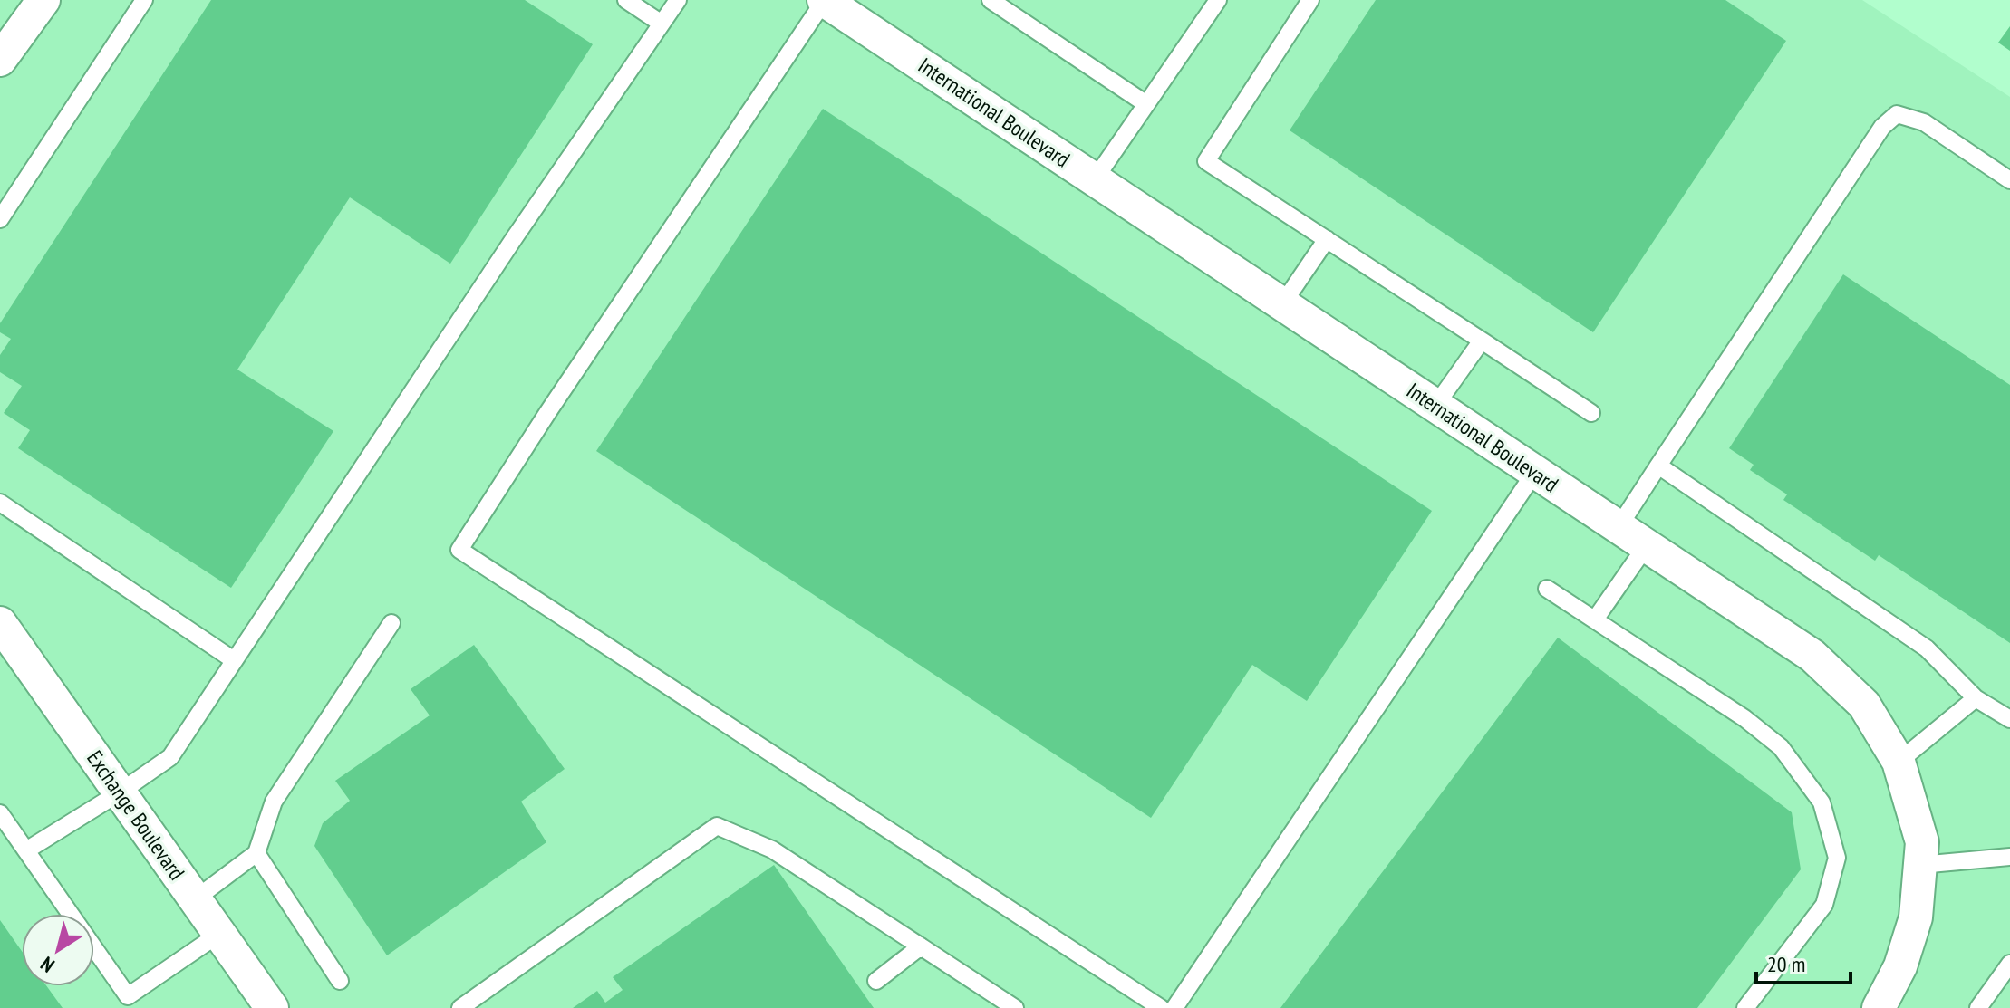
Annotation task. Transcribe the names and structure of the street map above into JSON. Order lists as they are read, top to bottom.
{
  "streets": {
    "street": ["International Boulevard", "Exchange Boulevard"]
  },
  "scale_bar": "20 m",
  "north": "bottom left"
}
